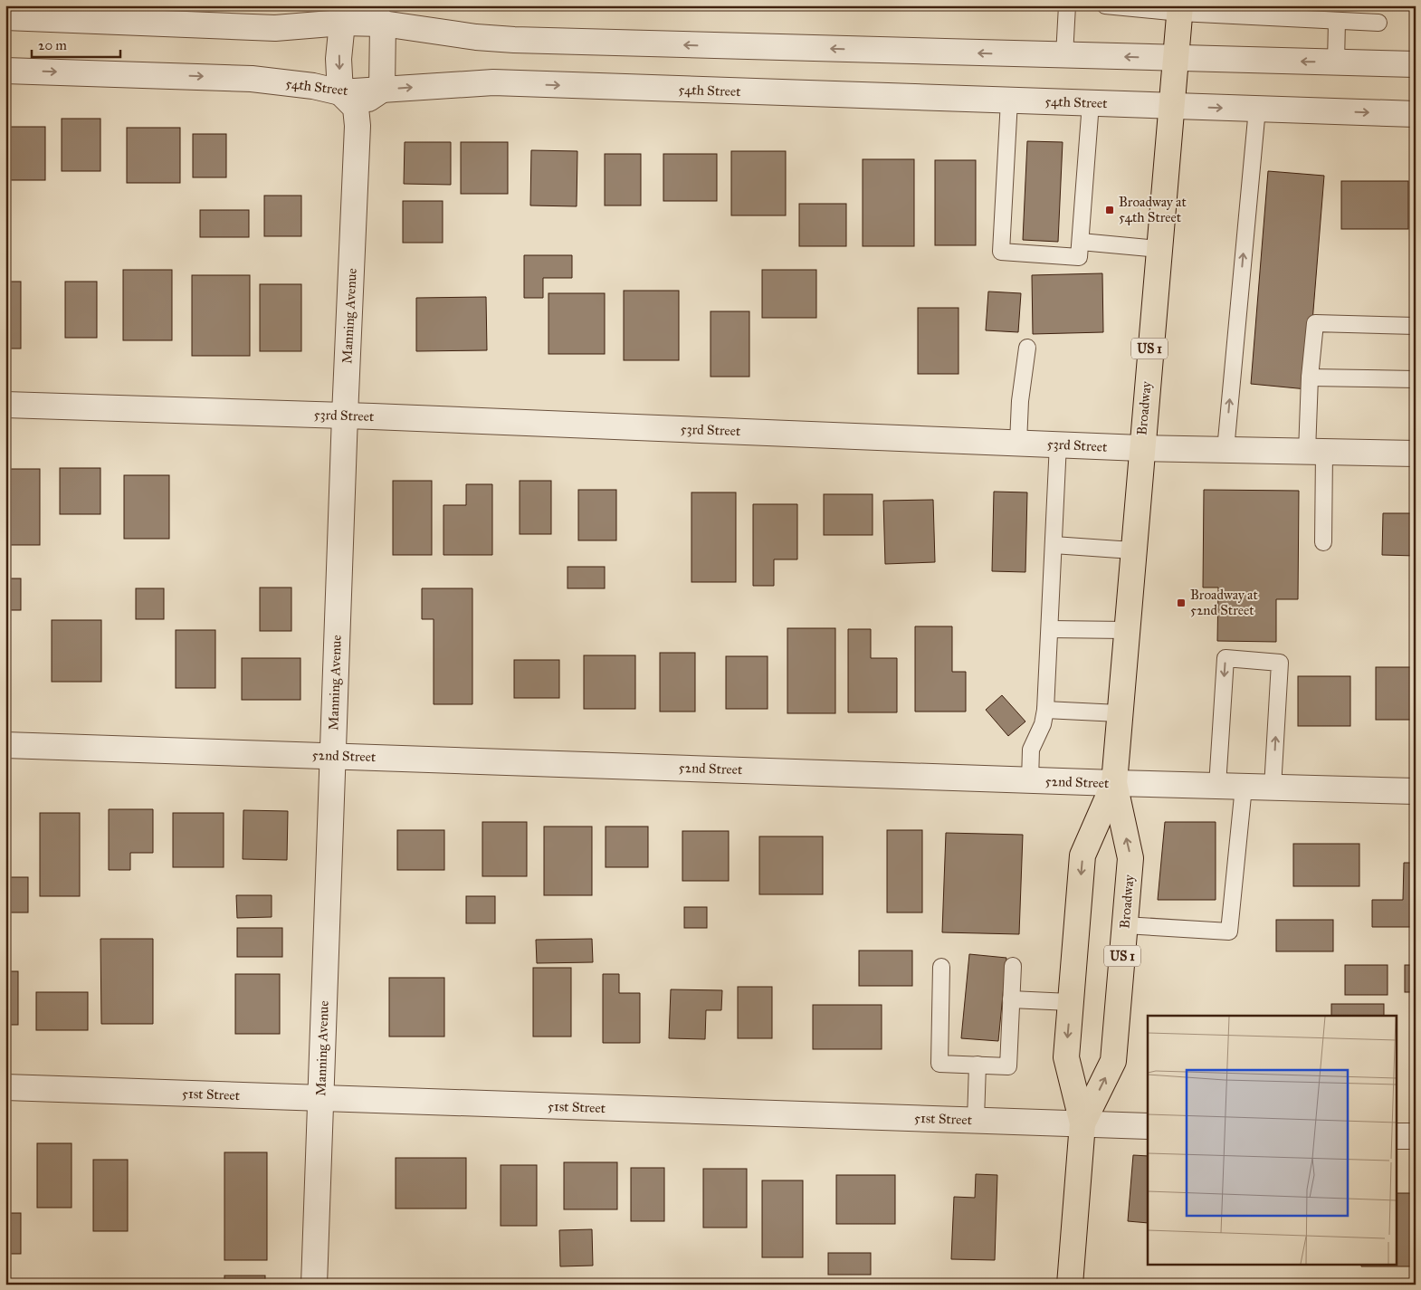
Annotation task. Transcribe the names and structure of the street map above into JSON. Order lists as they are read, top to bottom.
{
  "streets": {
    "main road": ["US 1", "Broadway"],
    "street": [
      "54th Street",
      "Manning Avenue",
      "53rd Street",
      "52nd Street",
      "51st Street"
    ]
  },
  "crossings": [
    ["54th Street", "Manning Avenue"],
    ["54th Street", "Broadway"],
    ["Manning Avenue", "53rd Street"],
    ["Manning Avenue", "52nd Street"],
    ["Manning Avenue", "51st Street"],
    ["Broadway", "53rd Street"],
    ["Broadway", "52nd Street"],
    ["Broadway", "51st Street"]
  ],
  "places": {
    "transit": ["Broadway at 54th Street", "Broadway at 52nd Street"]
  },
  "scale_bar": "20 m"
}
